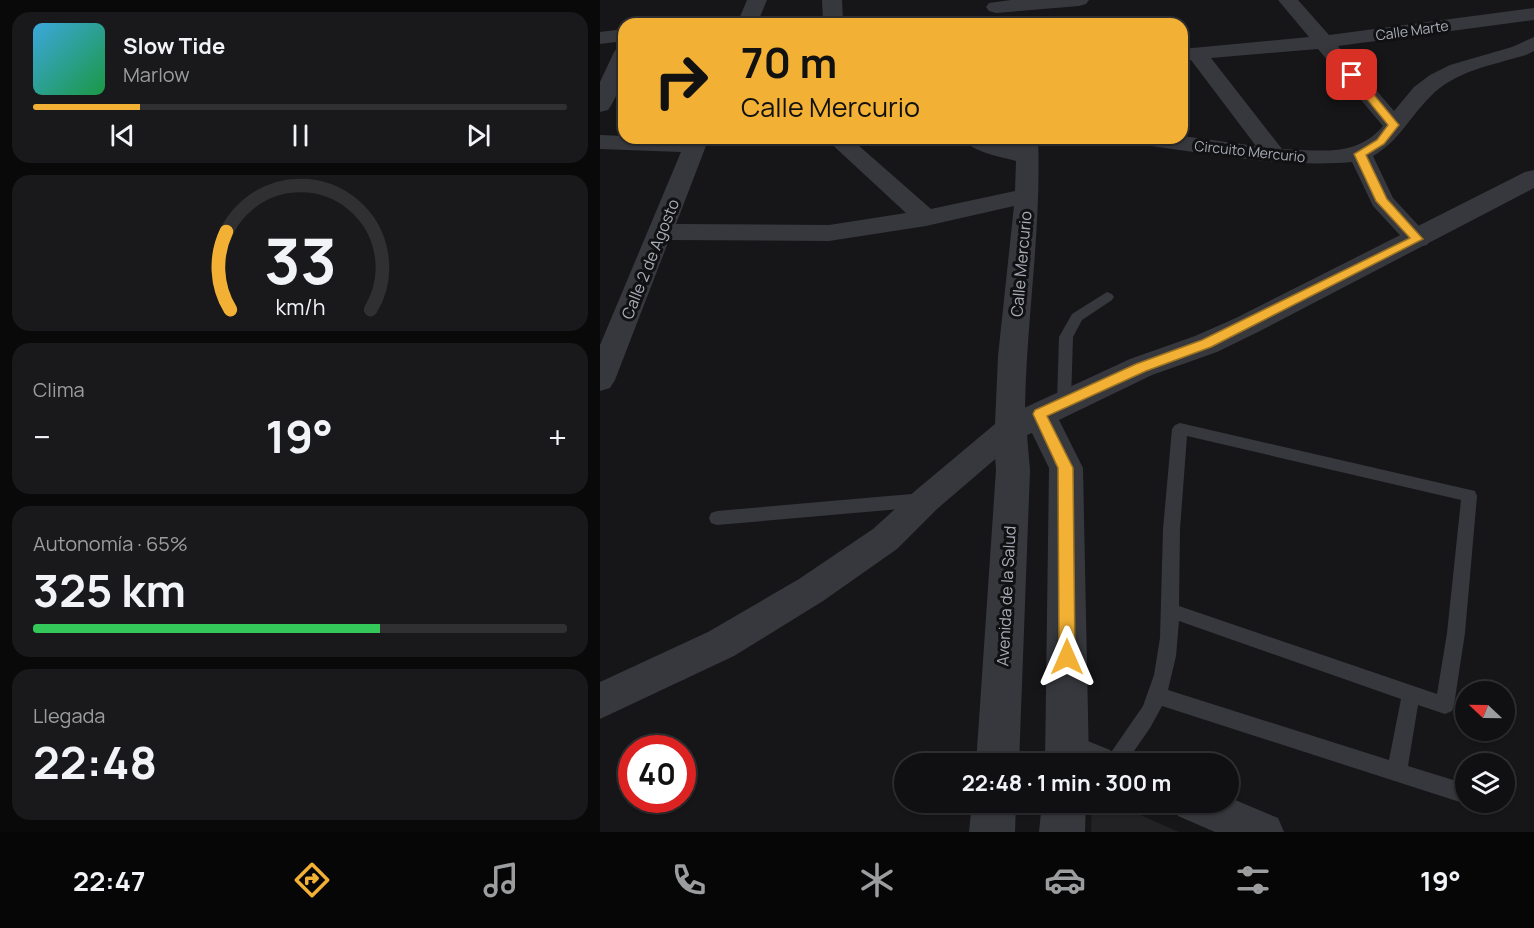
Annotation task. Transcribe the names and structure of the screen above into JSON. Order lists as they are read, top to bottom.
{
  "streets": {
    "street": [
      "Calle Marte",
      "Circuito Mercurio",
      "Calle 2 de Agosto",
      "Calle Mercurio",
      "Avenida de la Salud"
    ]
  },
  "crossings": [
    ["Calle Mercurio", "Avenida de la Salud"]
  ],
  "north": "left",
  "page": {
    "turn": ["70 m", "Calle Mercurio"],
    "song": ["Slow Tide", "Marlow"],
    "tile": [
      "Clima",
      ["Autonomía · 65%", "325 km"],
      ["Llegada", "22:48"]
    ],
    "heat": ["−", "19°", "+"],
    "limit": "40",
    "trip": "22:48 · 1 min · 300 m",
    "tabs": ["22:47", "19°"],
    "gauge": ["33", "km/h"]
  }
}
